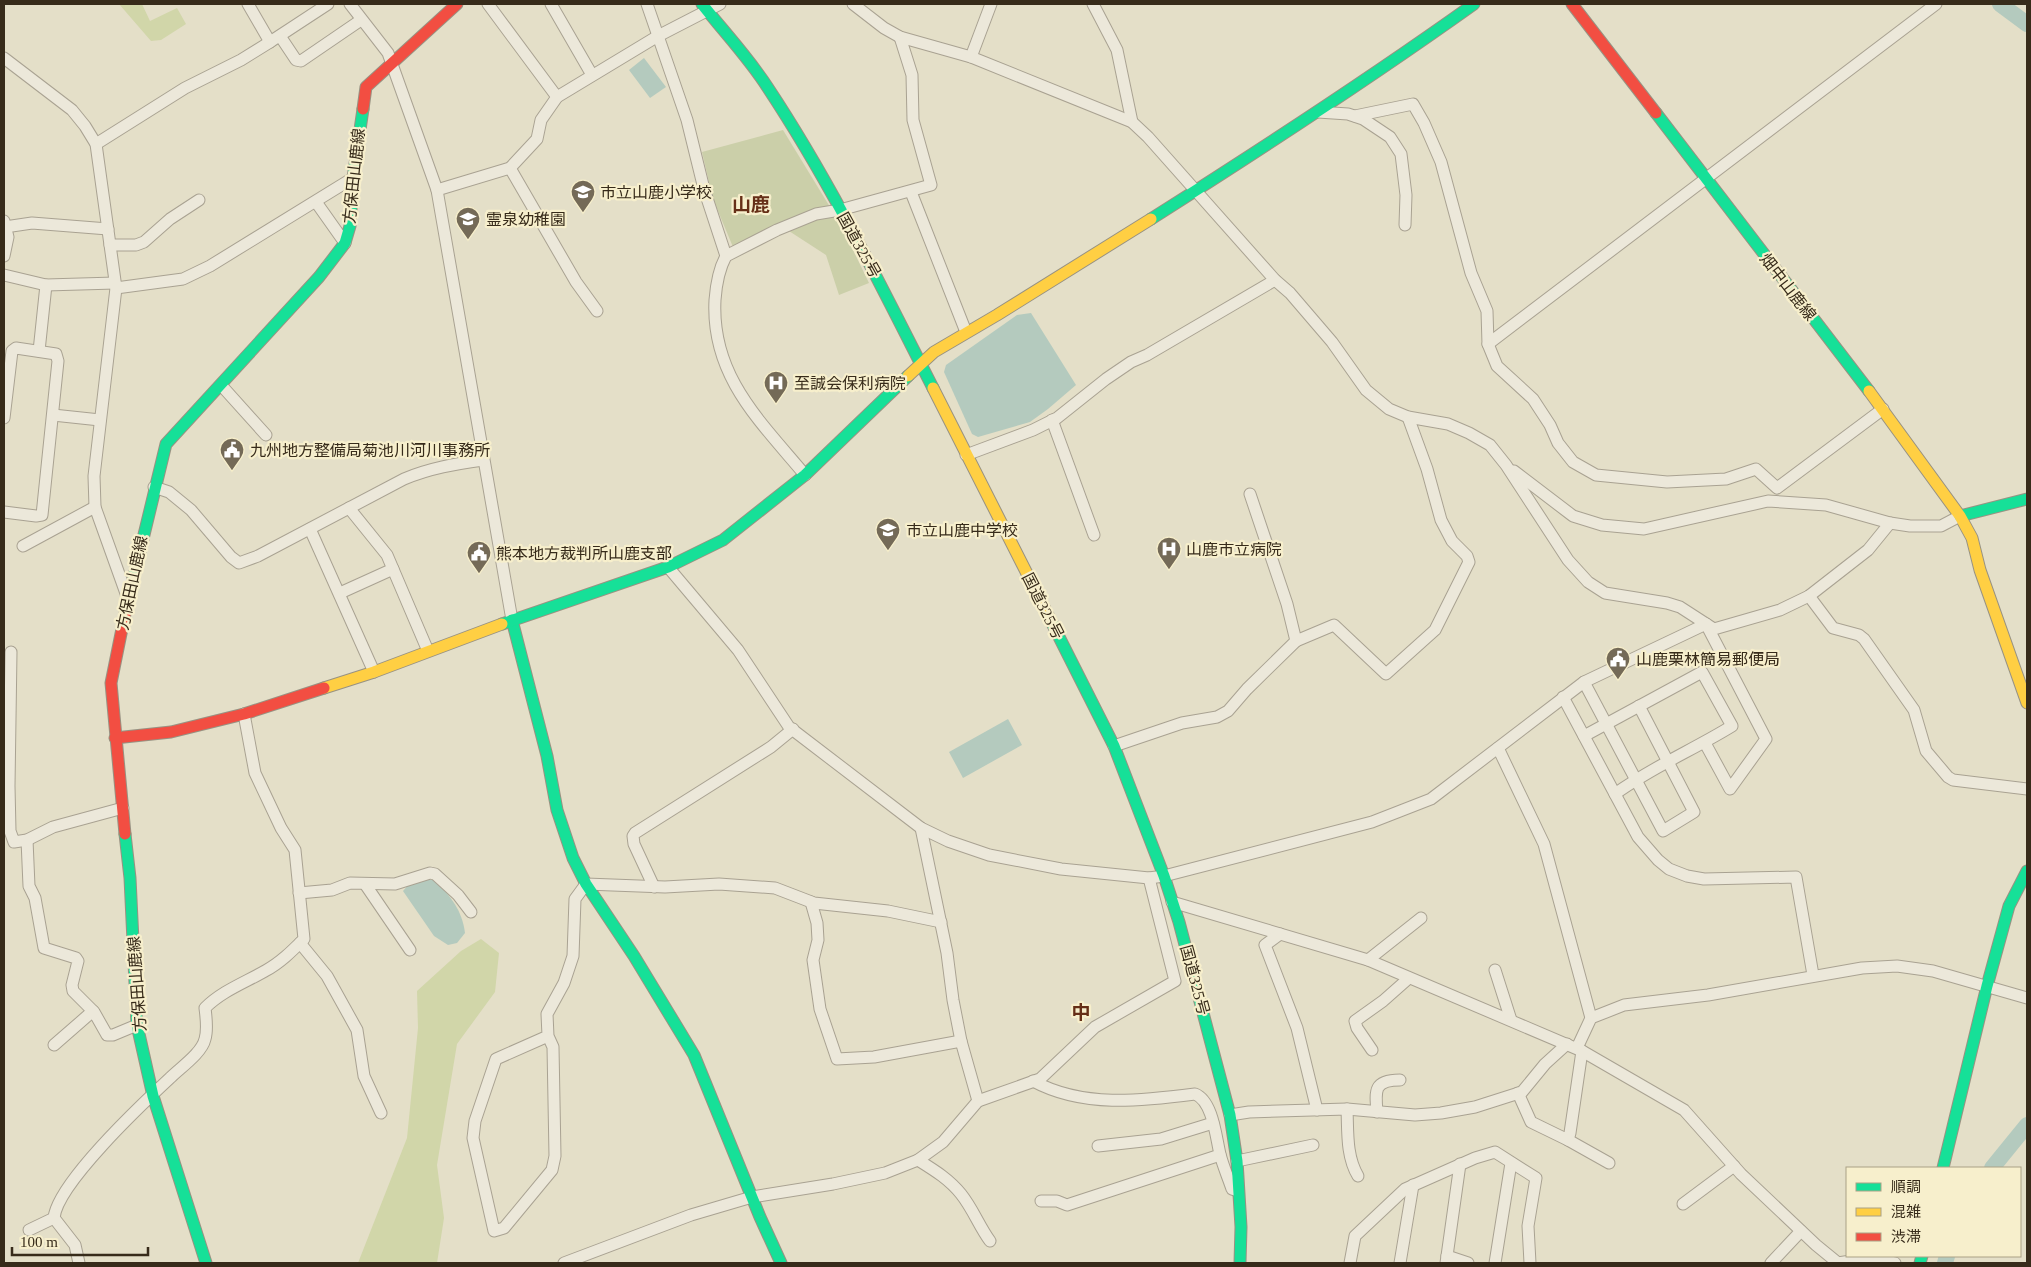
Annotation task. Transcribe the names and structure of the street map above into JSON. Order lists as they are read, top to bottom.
{
  "streets": {
    "main road": ["方保田山鹿線", "国道325号", "畑中山鹿線"]
  },
  "districts": ["山鹿", "中"],
  "places": {
    "school or university": ["市立山鹿小学校", "霊泉幼稚園", "市立山鹿中学校"],
    "hospital": ["至誠会保利病院", "山鹿市立病院"],
    "public building": ["九州地方整備局菊池川河川事務所", "熊本地方裁判所山鹿支部", "山鹿栗林簡易郵便局"]
  },
  "legend": ["順調", "混雑", "渋滞"],
  "scale_bar": "100 m"
}
